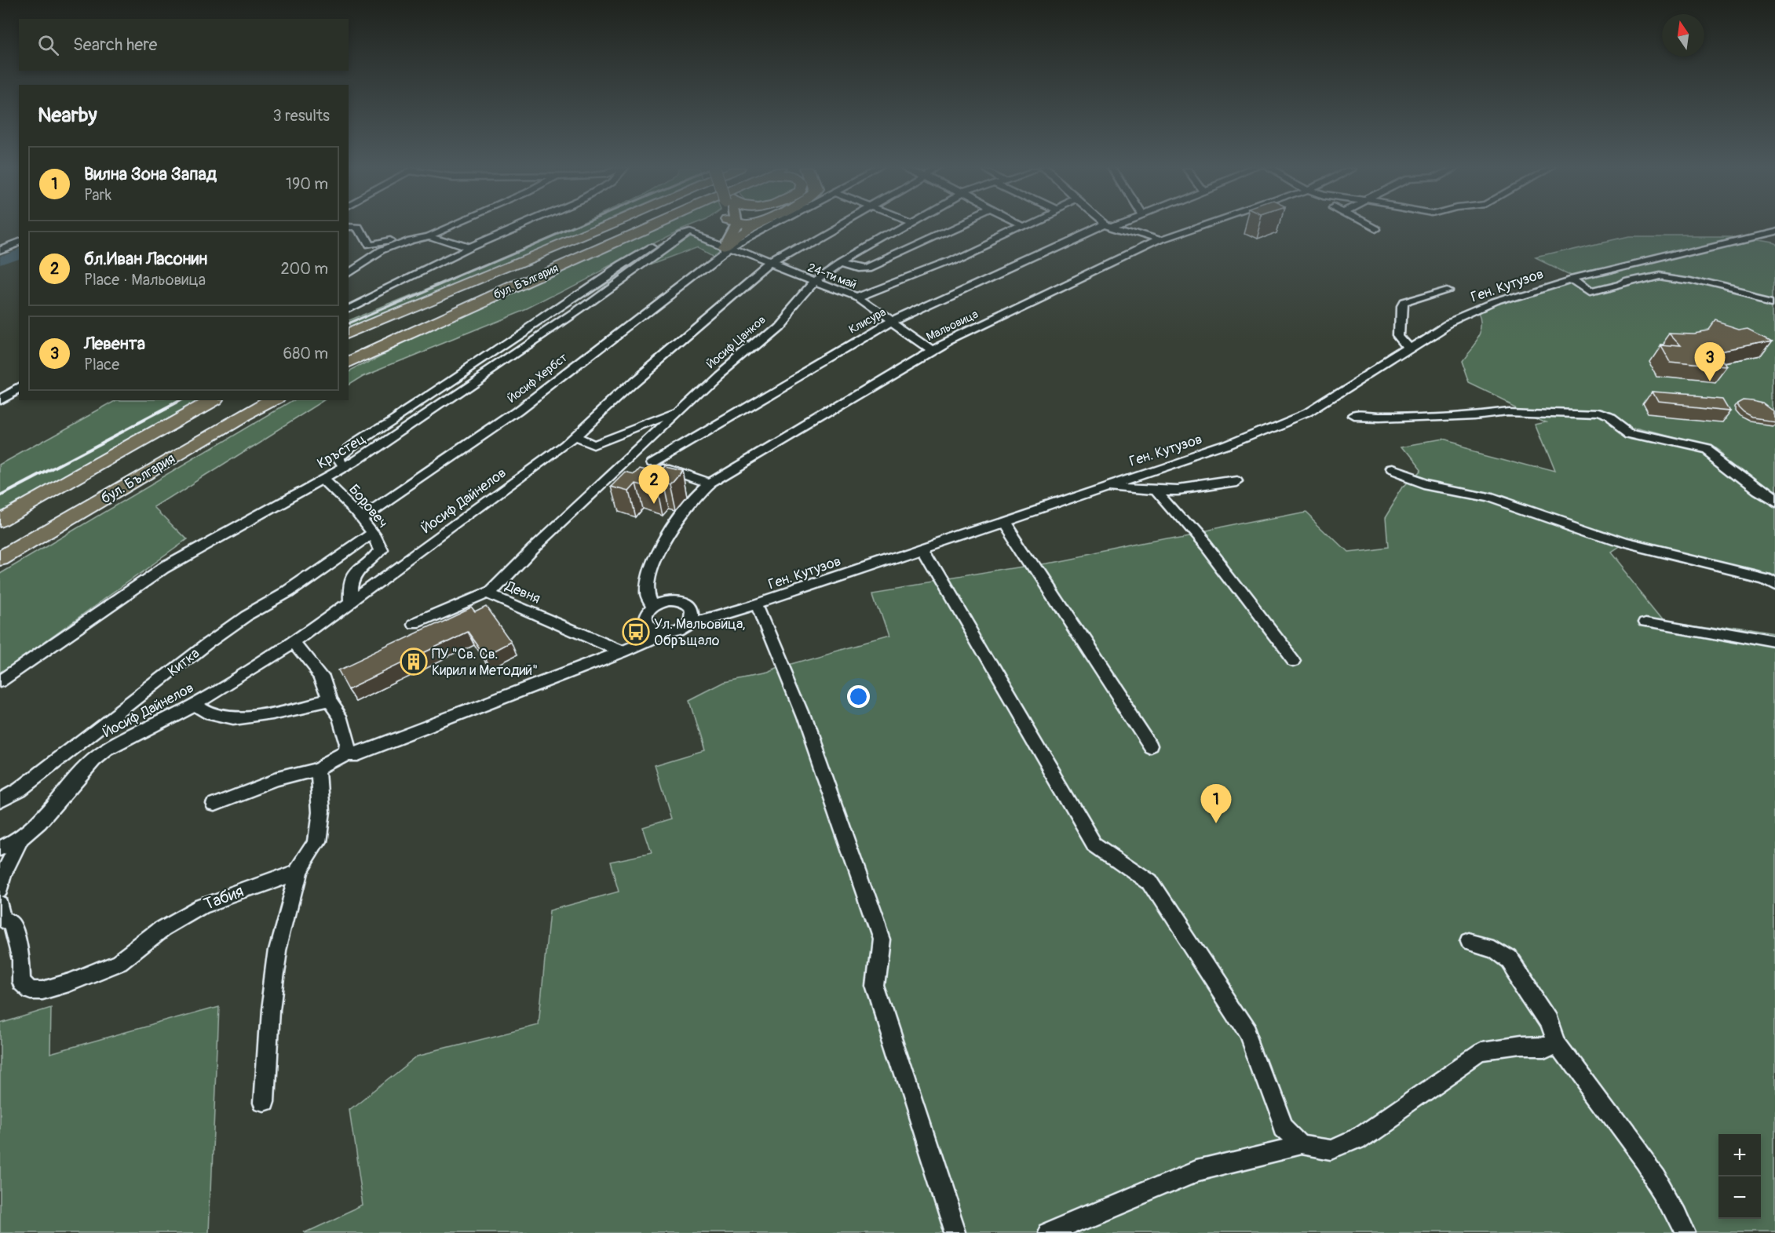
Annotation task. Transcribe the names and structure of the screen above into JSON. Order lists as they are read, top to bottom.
{
  "streets": {
    "highway": ["бул. България"],
    "street": [
      "24-ти май",
      "Ген. Кутузов",
      "Клисура",
      "Мальовица",
      "Йосиф Цанков",
      "Йосиф Хербст",
      "Кръстец",
      "Йосиф Дайнелов",
      "Боровеч",
      "Девня",
      "Китка",
      "Табия"
    ]
  },
  "crossings": [
    ["24-ти май", "Клисура"],
    ["24-ти май", "Мальовица"],
    ["24-ти май", "Йосиф Цанков"],
    ["24-ти май", "Йосиф Хербст"],
    ["24-ти май", "Кръстец"],
    ["24-ти май", "Йосиф Дайнелов"],
    ["Ген. Кутузов", "Мальовица"],
    ["Ген. Кутузов", "Девня"],
    ["Йосиф Цанков", "Девня"],
    ["Йосиф Хербст", "Боровеч"],
    ["Кръстец", "Боровеч"],
    ["Йосиф Дайнелов", "Боровеч"],
    ["Боровеч", "Китка"]
  ],
  "places": {
    "bus stop": ["Ул. Мальовица, Обръщало"],
    "building": ["ПУ \"Св. Св. Кирил и Методий\""]
  },
  "north": "top",
  "page": {
    "search": "Search here",
    "heading": ["Nearby", "3 results"],
    "list": [
      {
        "mark": "1",
        "name": "Вилна Зона Запад",
        "note": "Park",
        "value": "190 m"
      },
      {
        "mark": "2",
        "name": "бл.Иван Ласонин",
        "note": "Place · Мальовица",
        "value": "200 m"
      },
      {
        "mark": "3",
        "name": "Левента",
        "note": "Place",
        "value": "680 m"
      }
    ],
    "pins": ["3", "2", "1"],
    "map_buttons": ["+", "−"]
  }
}
